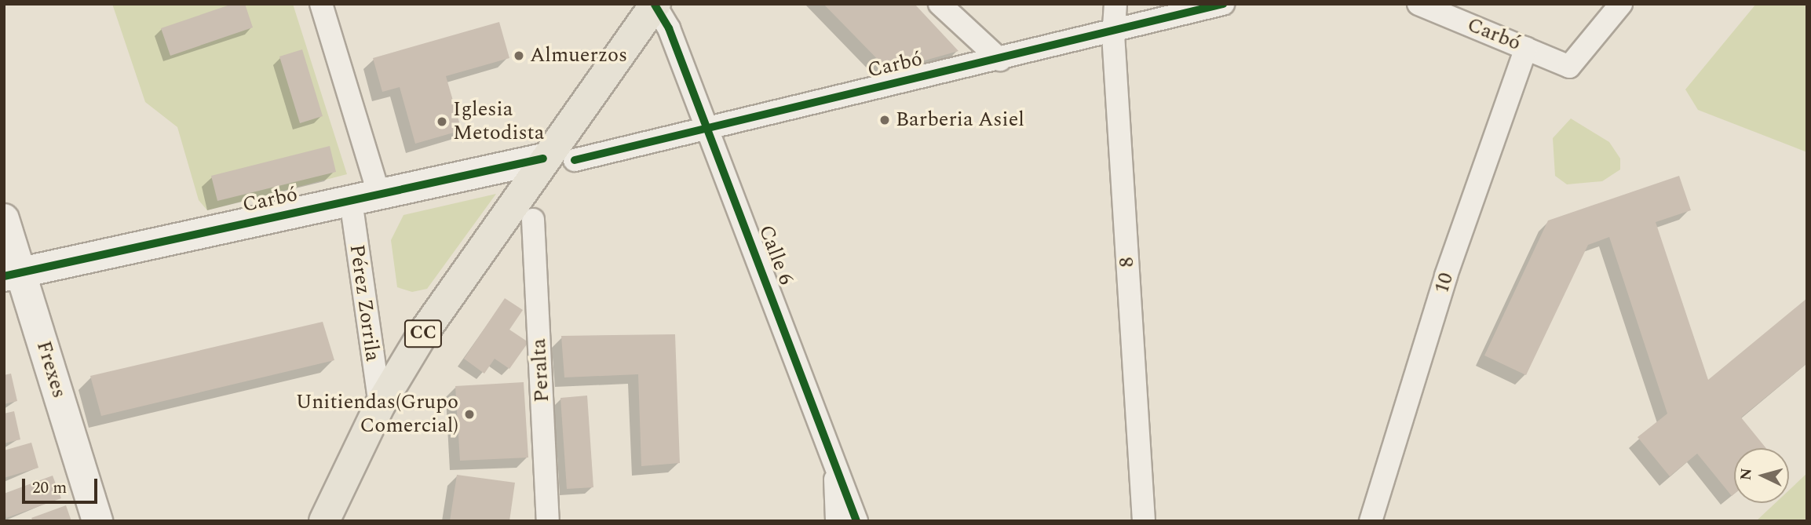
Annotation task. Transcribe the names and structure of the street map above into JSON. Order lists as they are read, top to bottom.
{
  "streets": {
    "main road": ["CC"],
    "street": [
      "Carbó",
      "Calle 6",
      "8",
      "10",
      "Pérez Zorrila",
      "Frexes",
      "Peralta"
    ]
  },
  "crossings": [
    ["Carbó", "Calle 6"],
    ["Carbó", "8"],
    ["Carbó", "10"],
    ["Carbó", "Pérez Zorrila"],
    ["Carbó", "CC"],
    ["Carbó", "Frexes"],
    ["Calle 6", "CC"],
    ["Pérez Zorrila", "CC"]
  ],
  "places": [
    "Almuerzos",
    "Barberia Asiel",
    "Iglesia Metodista",
    "Unitiendas(Grupo Comercial)"
  ],
  "scale_bar": "20 m",
  "north": "left"
}
